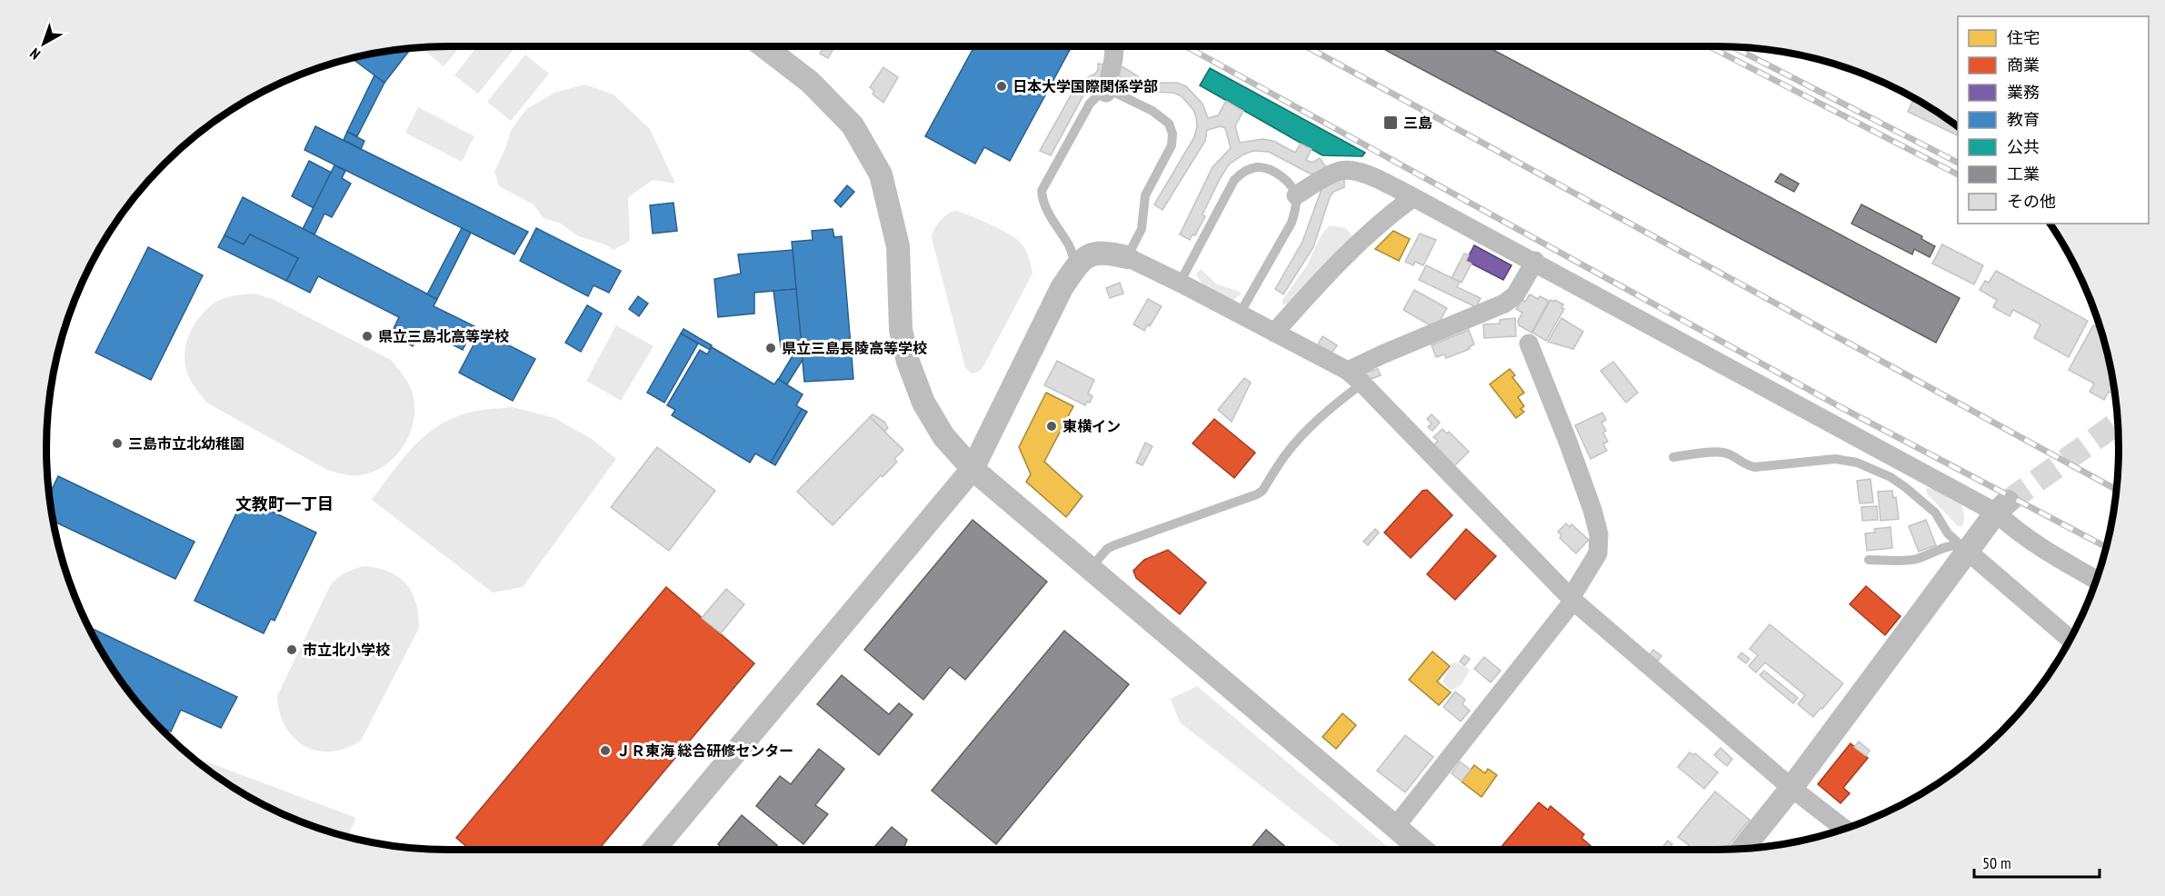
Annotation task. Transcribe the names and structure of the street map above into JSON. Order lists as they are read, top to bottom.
{
  "districts": ["文教町一丁目"],
  "places": {
    "other": [
      "日本大学国際関係学部",
      "県立三島北高等学校",
      "県立三島長陵高等学校",
      "東横イン",
      "三島市立北幼稚園",
      "市立北小学校",
      "ＪＲ東海 総合研修センター"
    ],
    "transit": ["三島"]
  },
  "legend": [
    "住宅",
    "商業",
    "業務",
    "教育",
    "公共",
    "工業",
    "その他"
  ],
  "scale_bar": "50 m",
  "north": "bottom left"
}
